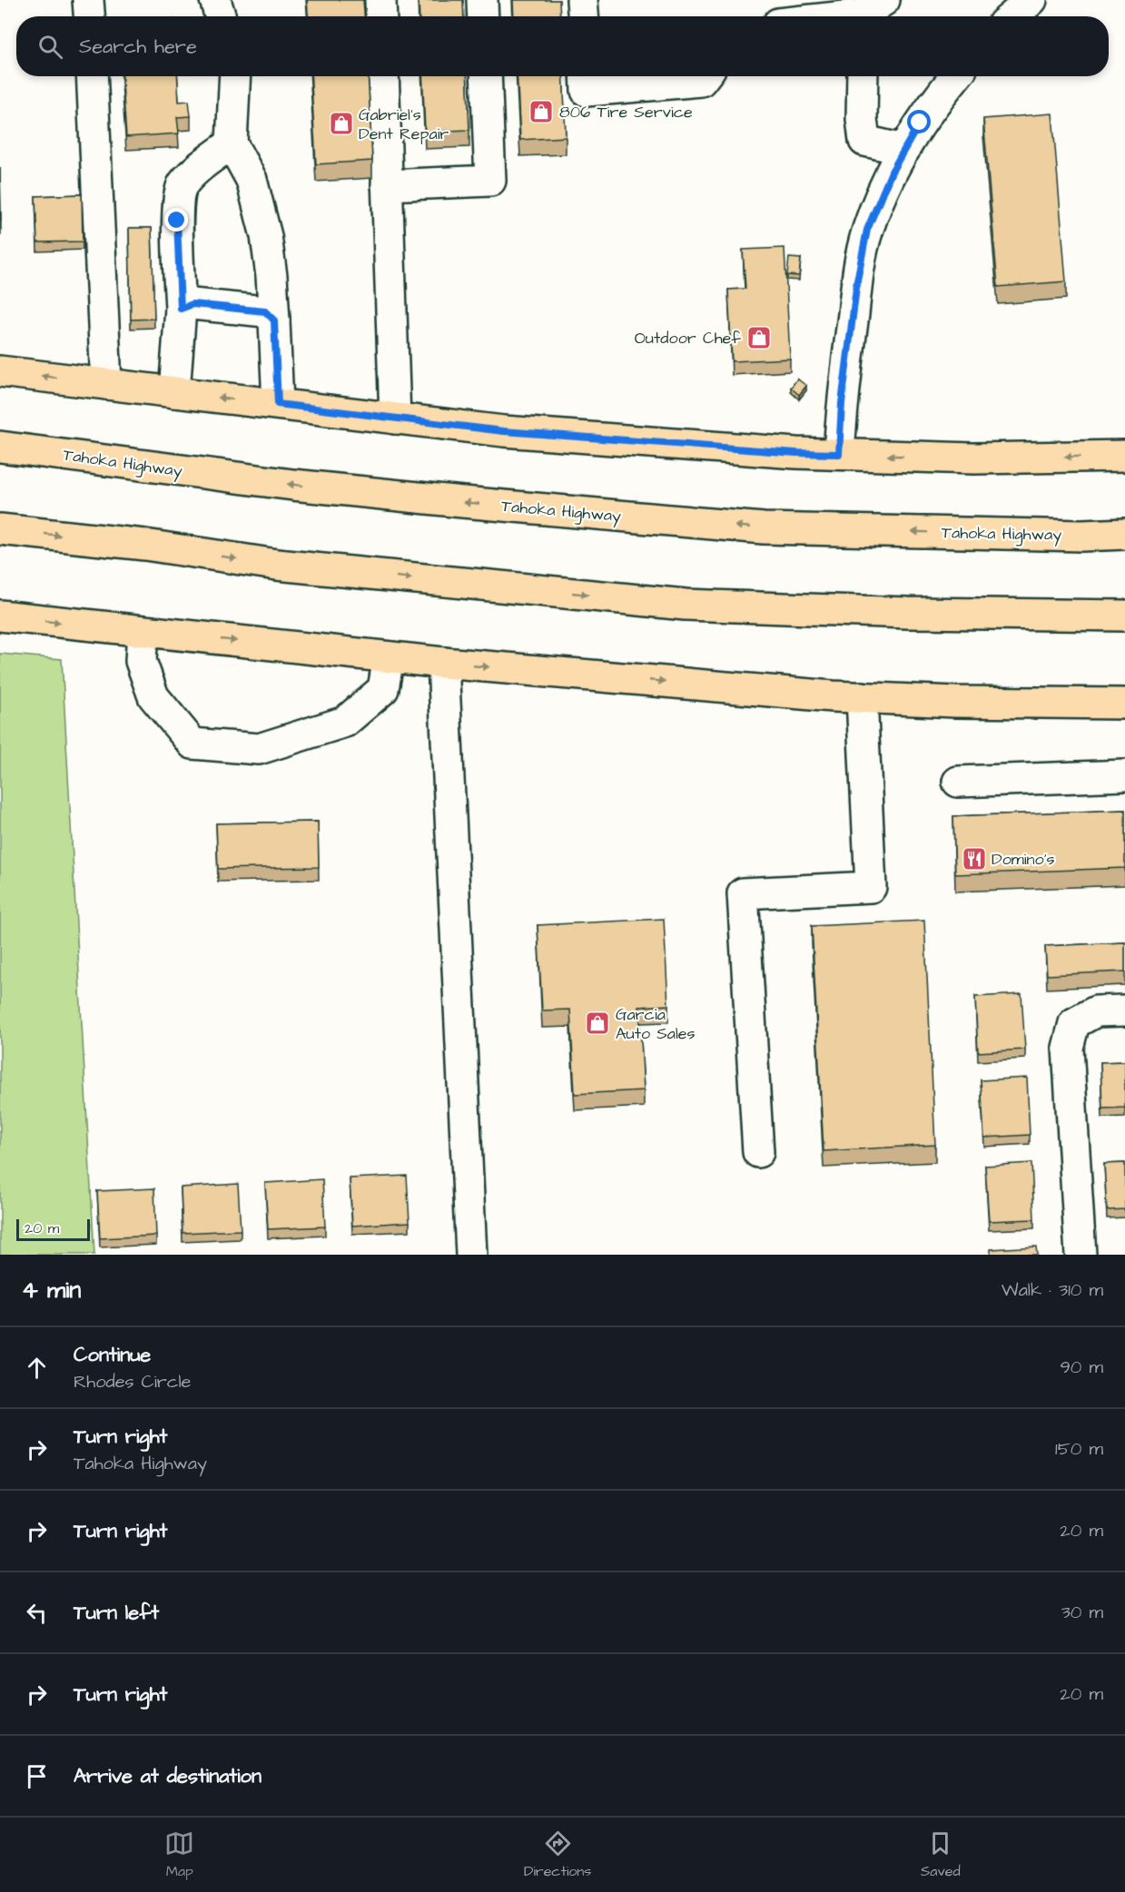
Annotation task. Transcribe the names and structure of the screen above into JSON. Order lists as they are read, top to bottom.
{
  "streets": {
    "main road": ["Tahoka Highway"]
  },
  "places": {
    "shop": [
      "806 Tire Service",
      "Gabriel's Dent Repair",
      "Outdoor Chef",
      "Garcia Auto Sales"
    ],
    "restaurant": ["Domino's"]
  },
  "scale_bar": "20 m",
  "page": {
    "search": "Search here",
    "scale": "20 m",
    "heading": ["4 min", "Walk · 310 m"],
    "list": [
      ["Continue", "Rhodes Circle", "90 m"],
      ["Turn right", "Tahoka Highway", "150 m"],
      ["Turn right", "20 m"],
      ["Turn left", "30 m"],
      ["Turn right", "20 m"],
      "Arrive at destination"
    ],
    "nav": ["Map", "Directions", "Saved"]
  }
}
